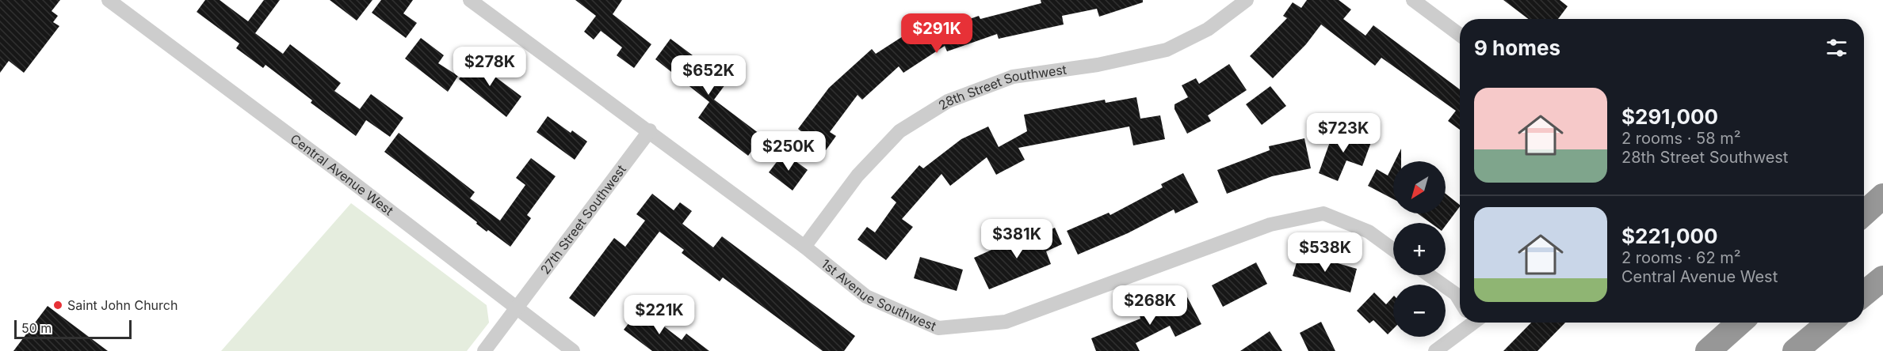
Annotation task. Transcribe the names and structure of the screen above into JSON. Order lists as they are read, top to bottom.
{
  "streets": {
    "street": [
      "28th Street Southwest",
      "Central Avenue West",
      "27th Street Southwest",
      "1st Avenue Southwest"
    ]
  },
  "crossings": [
    ["28th Street Southwest", "1st Avenue Southwest"],
    ["Central Avenue West", "27th Street Southwest"],
    ["27th Street Southwest", "1st Avenue Southwest"]
  ],
  "places": ["Saint John Church"],
  "scale_bar": "50 m",
  "north": "bottom left",
  "page": {
    "price": [
      "$291K",
      "$278K",
      "$652K",
      "$723K",
      "$250K",
      "$381K",
      "$538K",
      "$268K",
      "$221K"
    ],
    "heading": "9 homes",
    "list": [
      {
        "name": "$291,000",
        "note": "2 rooms · 58 m² · 28th Street Southwest"
      },
      {
        "name": "$221,000",
        "note": "2 rooms · 62 m² · Central Avenue West"
      }
    ],
    "map_buttons": ["+", "−"],
    "scale": "50 m"
  }
}
